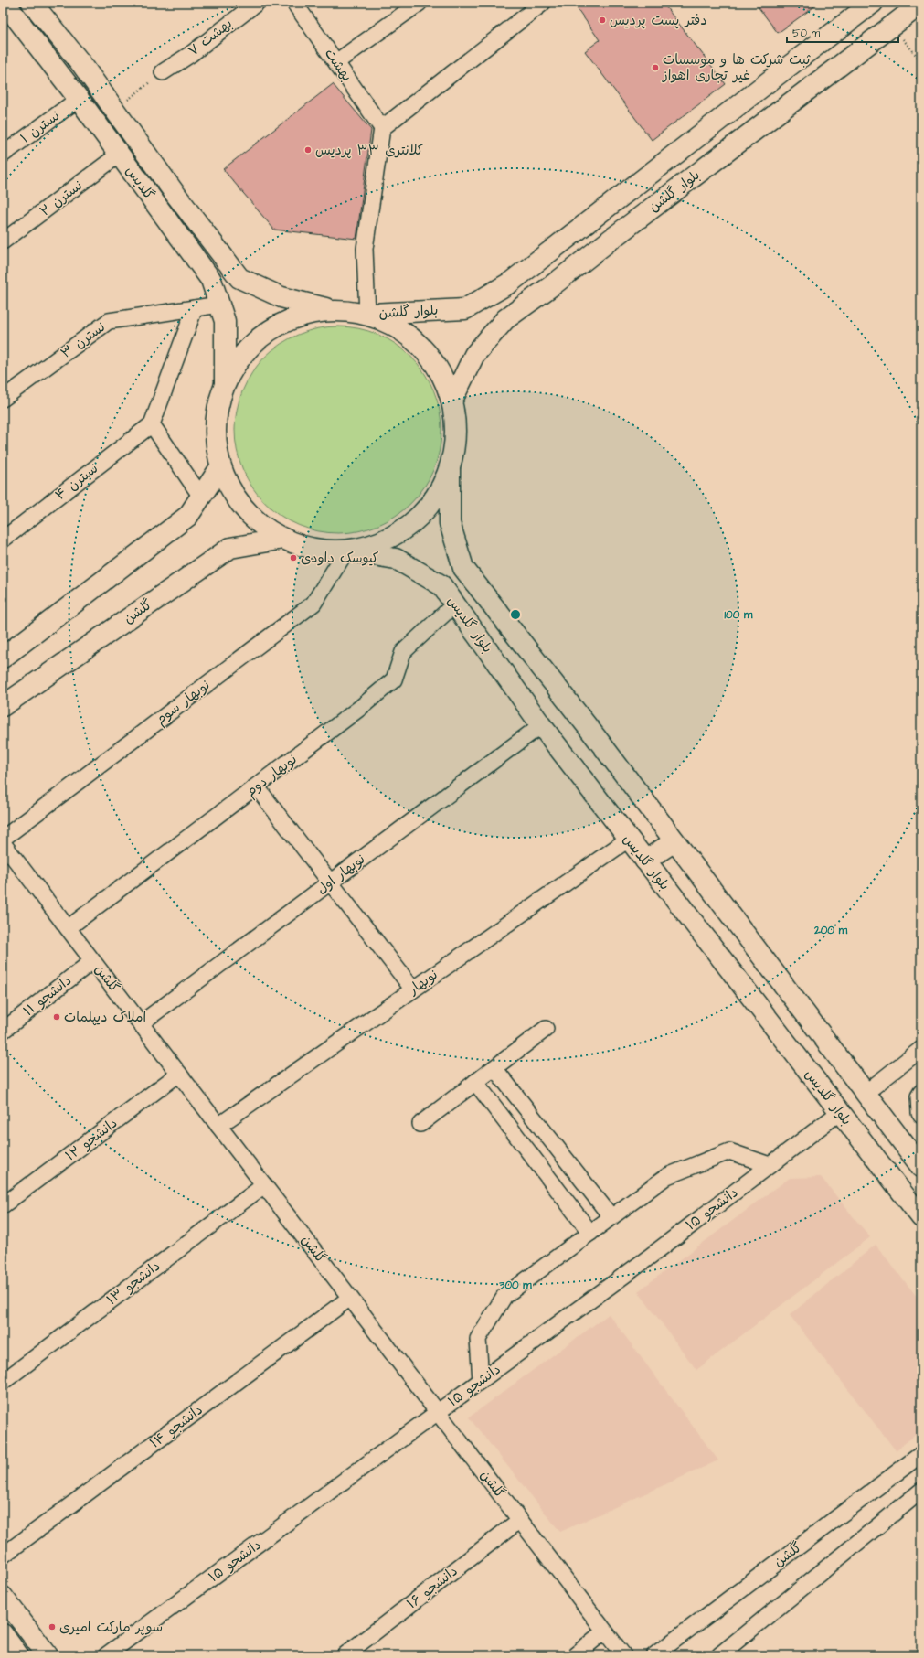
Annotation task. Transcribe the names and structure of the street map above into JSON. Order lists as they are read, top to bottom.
{
  "streets": {
    "main road": [
      "گلدیس",
      "بلوار گلشن",
      "گلشن",
      "بلوار گلدیس"
    ],
    "street": [
      "بهشت ۷",
      "بهشت",
      "نسترن ۱",
      "نسترن ۲",
      "نسترن ۳",
      "نسترن ۴",
      "نوبهار سوم",
      "نوبهار دوم",
      "نوبهار اول",
      "نوبهار",
      "دانشجو ۱۱",
      "دانشجو ۱۲",
      "دانشجو ۱۵",
      "دانشجو ۱۳",
      "دانشجو ۱۴",
      "دانشجو ۱۶"
    ]
  },
  "crossings": [
    ["نسترن ۱", "گلدیس"],
    ["گلدیس", "نسترن ۲"],
    ["گلدیس", "نسترن ۳"],
    ["گلشن", "نوبهار دوم"],
    ["گلشن", "نوبهار اول"],
    ["گلشن", "نوبهار"],
    ["گلشن", "دانشجو ۱۱"],
    ["گلشن", "دانشجو ۱۲"],
    ["گلشن", "دانشجو ۱۵"],
    ["گلشن", "دانشجو ۱۳"],
    ["گلشن", "دانشجو ۱۴"],
    ["گلشن", "دانشجو ۱۶"],
    ["بلوار گلدیس", "نوبهار سوم"],
    ["بلوار گلدیس", "نوبهار دوم"],
    ["بلوار گلدیس", "نوبهار اول"],
    ["بلوار گلدیس", "نوبهار"],
    ["بلوار گلدیس", "دانشجو ۱۵"]
  ],
  "places": [
    "دفتر پست پردیس",
    "ثبت شرکت ها و موسسات غیر تجاری اهواز",
    "کلانتری ۳۳ پردیس",
    "کیوسک داودی",
    "املاک دیپلمات",
    "سوپر مارکت امیری"
  ],
  "scale_bar": "50 m",
  "rings": ["100 m", "200 m", "300 m"]
}
